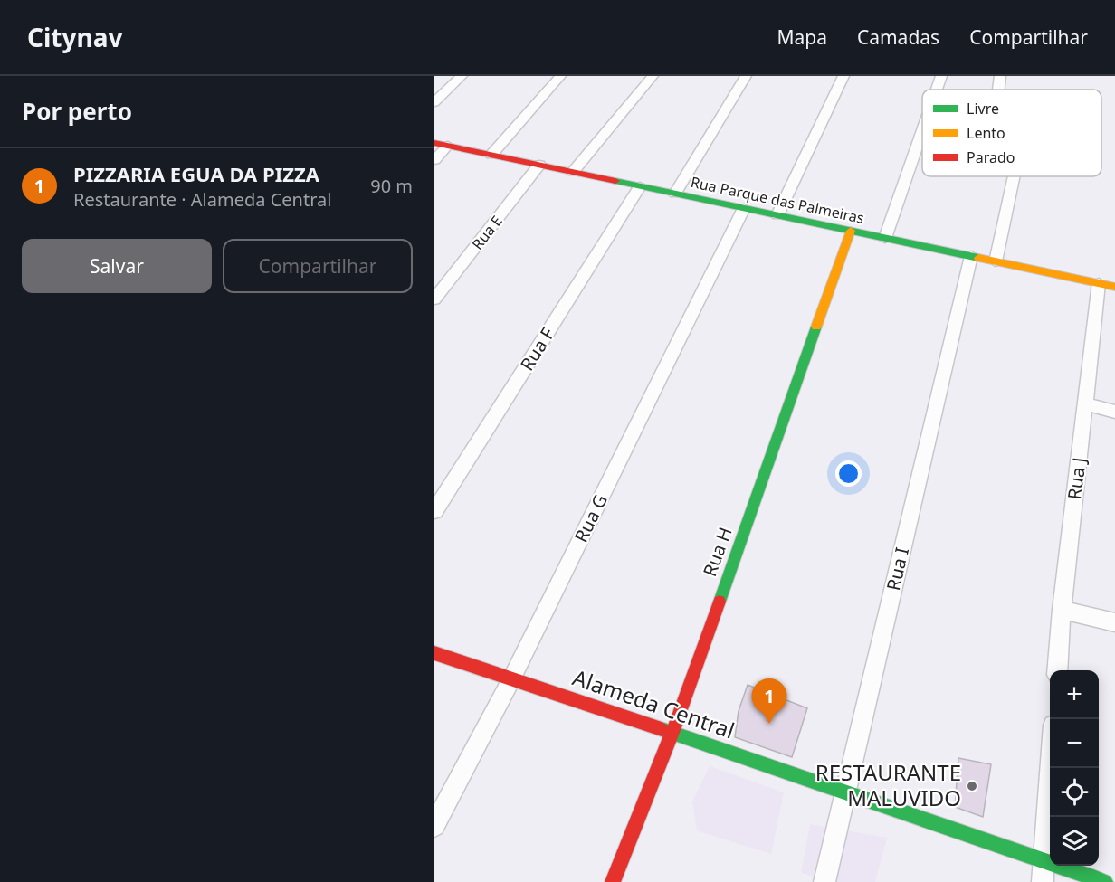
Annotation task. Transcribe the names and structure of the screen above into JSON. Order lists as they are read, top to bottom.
{
  "streets": {
    "street": [
      "Rua Parque das Palmeiras",
      "Rua E",
      "Rua F",
      "Rua J",
      "Rua G",
      "Rua H",
      "Rua I",
      "Alameda Central"
    ]
  },
  "crossings": [
    ["Rua Parque das Palmeiras", "Rua E"],
    ["Rua Parque das Palmeiras", "Rua F"],
    ["Rua Parque das Palmeiras", "Rua J"],
    ["Rua Parque das Palmeiras", "Rua G"],
    ["Rua Parque das Palmeiras", "Rua H"],
    ["Rua Parque das Palmeiras", "Rua I"],
    ["Rua G", "Alameda Central"],
    ["Rua H", "Alameda Central"],
    ["Rua I", "Alameda Central"]
  ],
  "places": ["RESTAURANTE MALUVIDO"],
  "legend": ["Livre", "Lento", "Parado"],
  "page": {
    "header": "Citynav",
    "nav": ["Mapa", "Camadas", "Compartilhar"],
    "heading": "Por perto",
    "list": [
      {
        "mark": "1",
        "name": "PIZZARIA EGUA DA PIZZA",
        "note": "Restaurante · Alameda Central",
        "value": "90 m"
      }
    ],
    "buttons": ["Salvar", "Compartilhar"],
    "map_buttons": ["+", "−"],
    "pins": "1"
  }
}
